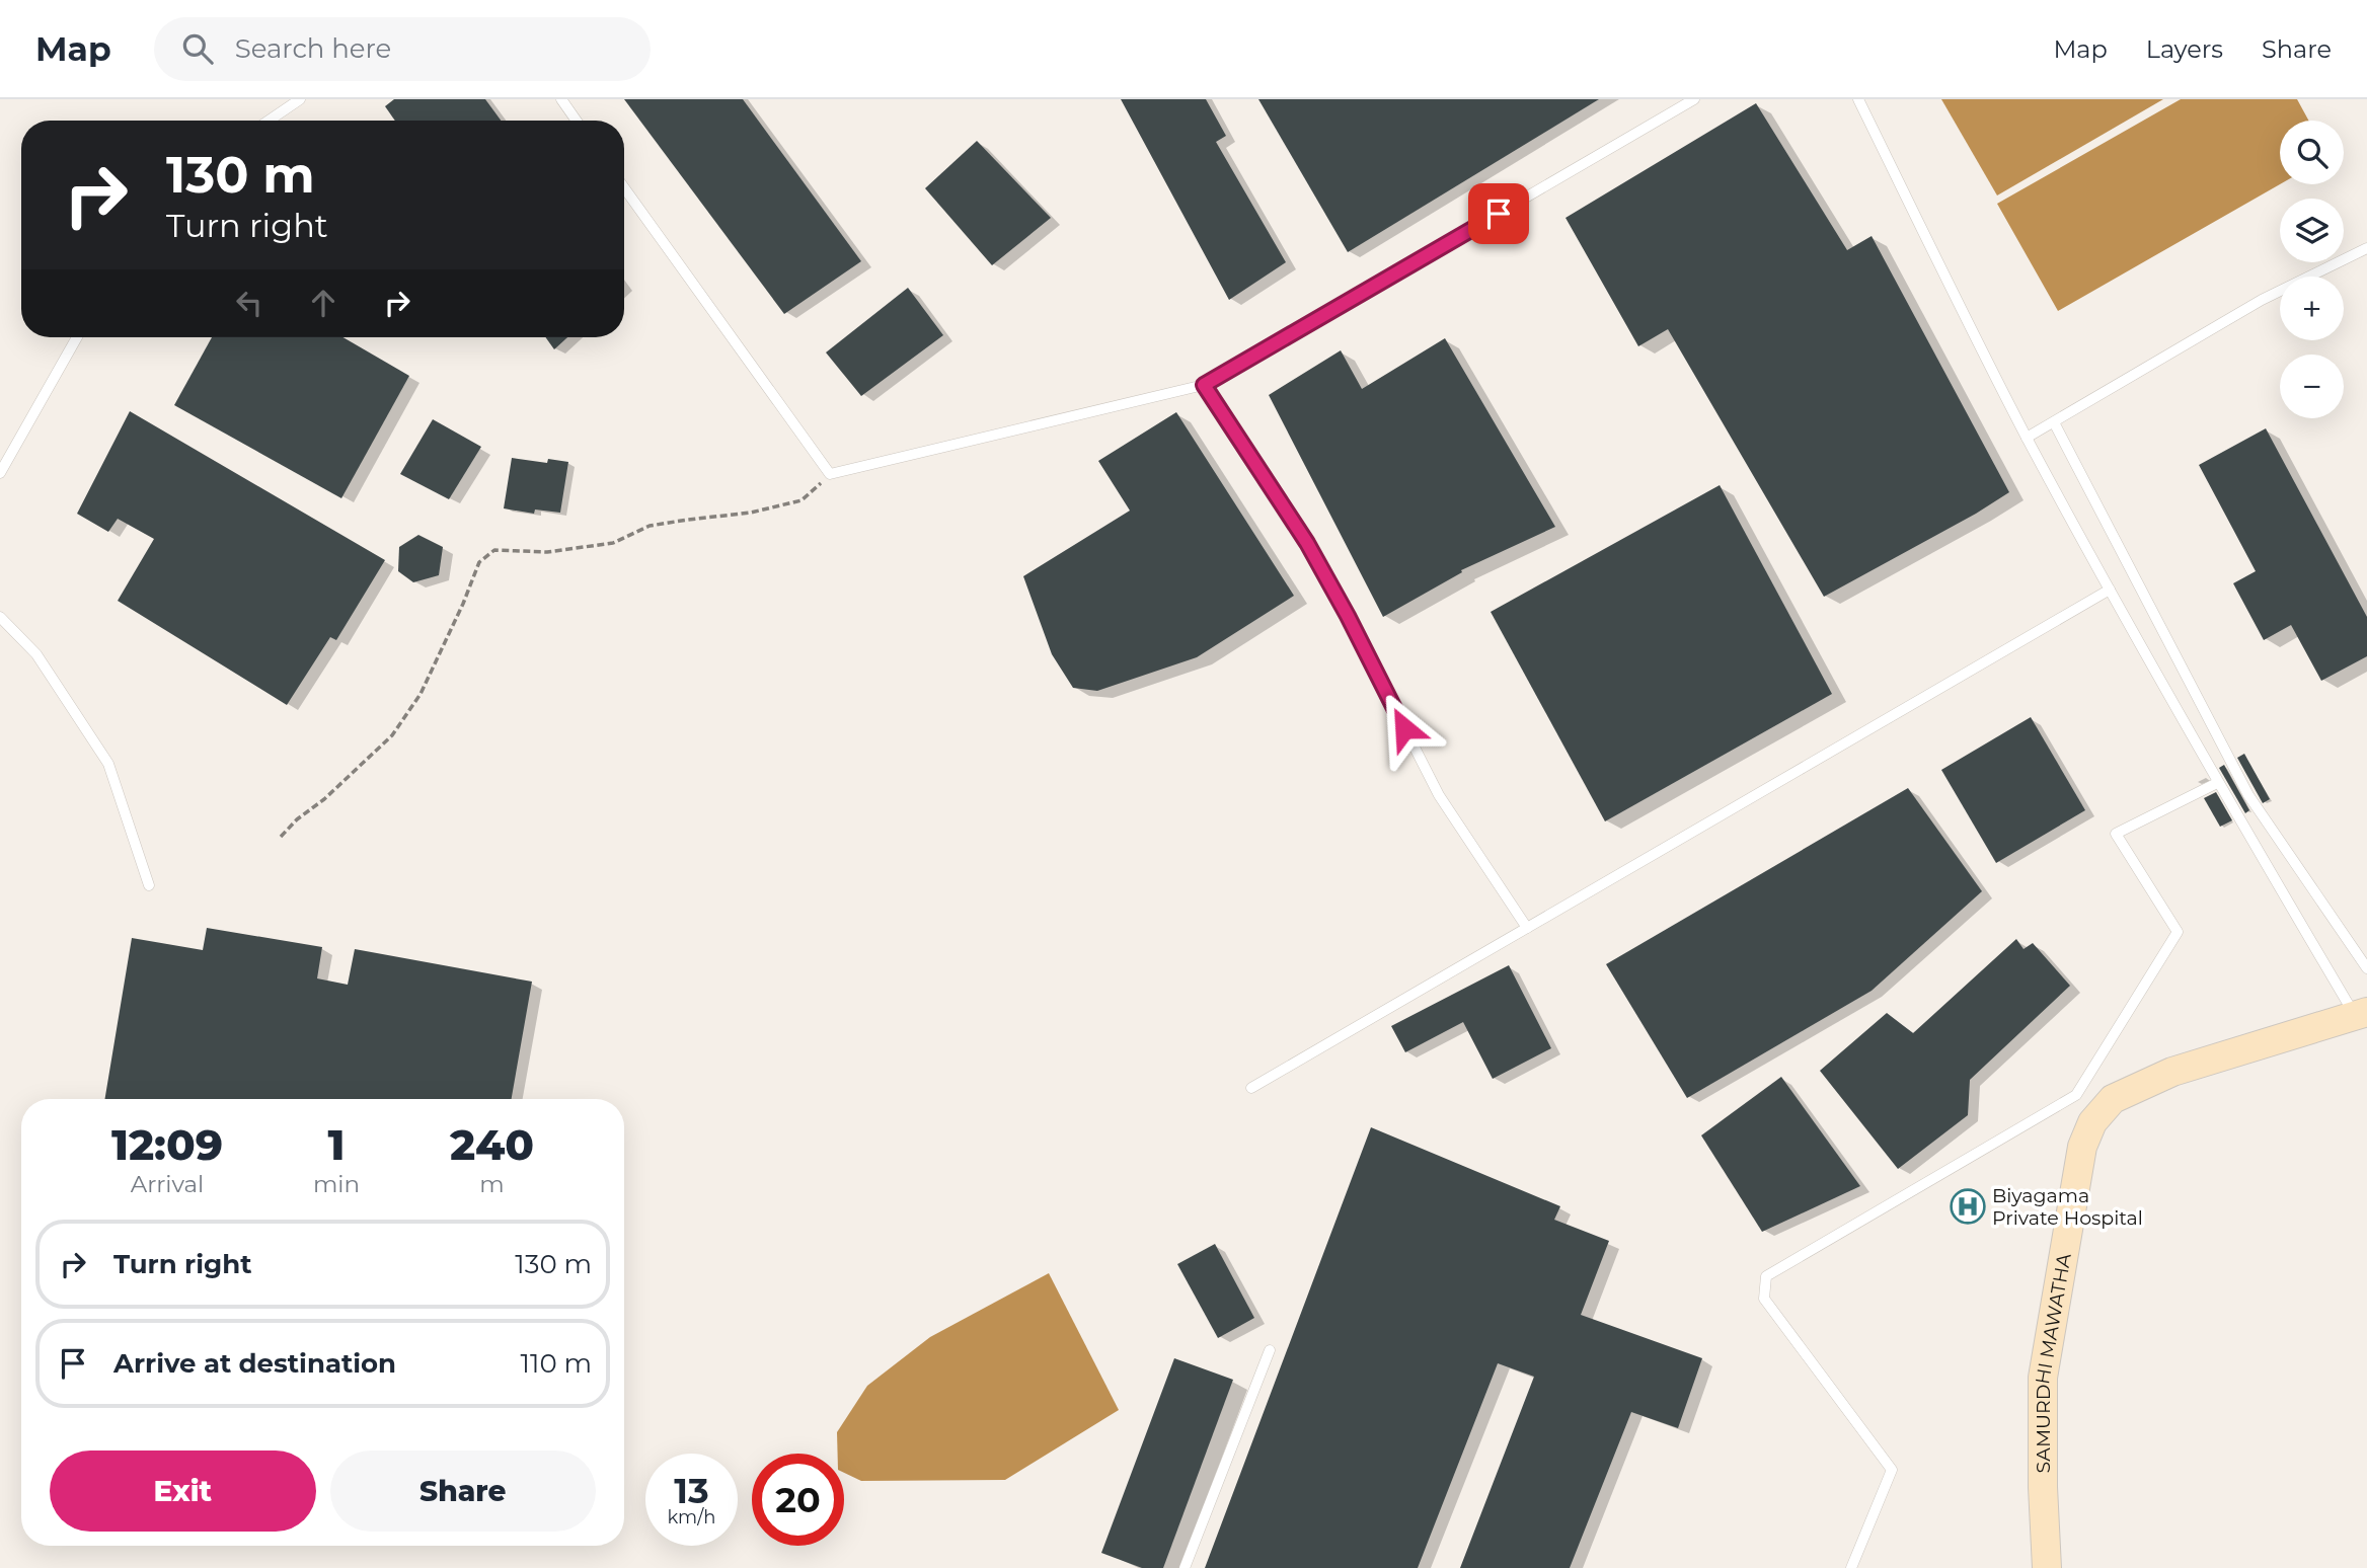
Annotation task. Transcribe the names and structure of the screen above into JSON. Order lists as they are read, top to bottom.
{
  "streets": {
    "main road": ["SAMURDHI MAWATHA"]
  },
  "places": {
    "hospital": ["Biyagama Private Hospital"]
  },
  "page": {
    "header": "Map",
    "search": "Search here",
    "nav": ["Map", "Layers", "Share"],
    "map_buttons": ["+", "−"],
    "turn": ["130 m", "Turn right"],
    "eta": [
      "12:09",
      "Arrival",
      "1",
      "min",
      "240",
      "m"
    ],
    "list": [
      {
        "name": "Turn right",
        "value": "130 m"
      },
      {
        "name": "Arrive at destination",
        "value": "110 m"
      }
    ],
    "buttons": ["Exit", "Share"],
    "speed": "13 km/h",
    "limit": "20"
  }
}
